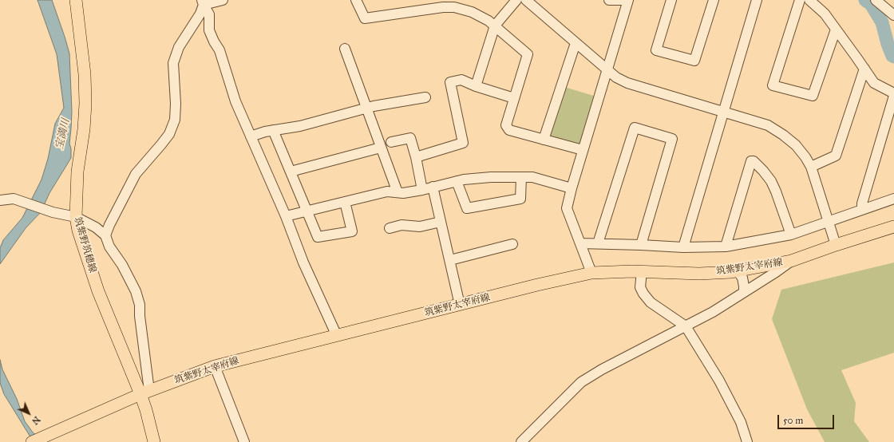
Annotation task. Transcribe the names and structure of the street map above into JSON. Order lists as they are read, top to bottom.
{
  "streets": {
    "main road": ["筑紫野筑穂線", "筑紫野太宰府線"]
  },
  "crossings": [
    ["筑紫野筑穂線", "筑紫野太宰府線"]
  ],
  "water": ["宝満川"],
  "scale_bar": "50 m",
  "north": "bottom right"
}
